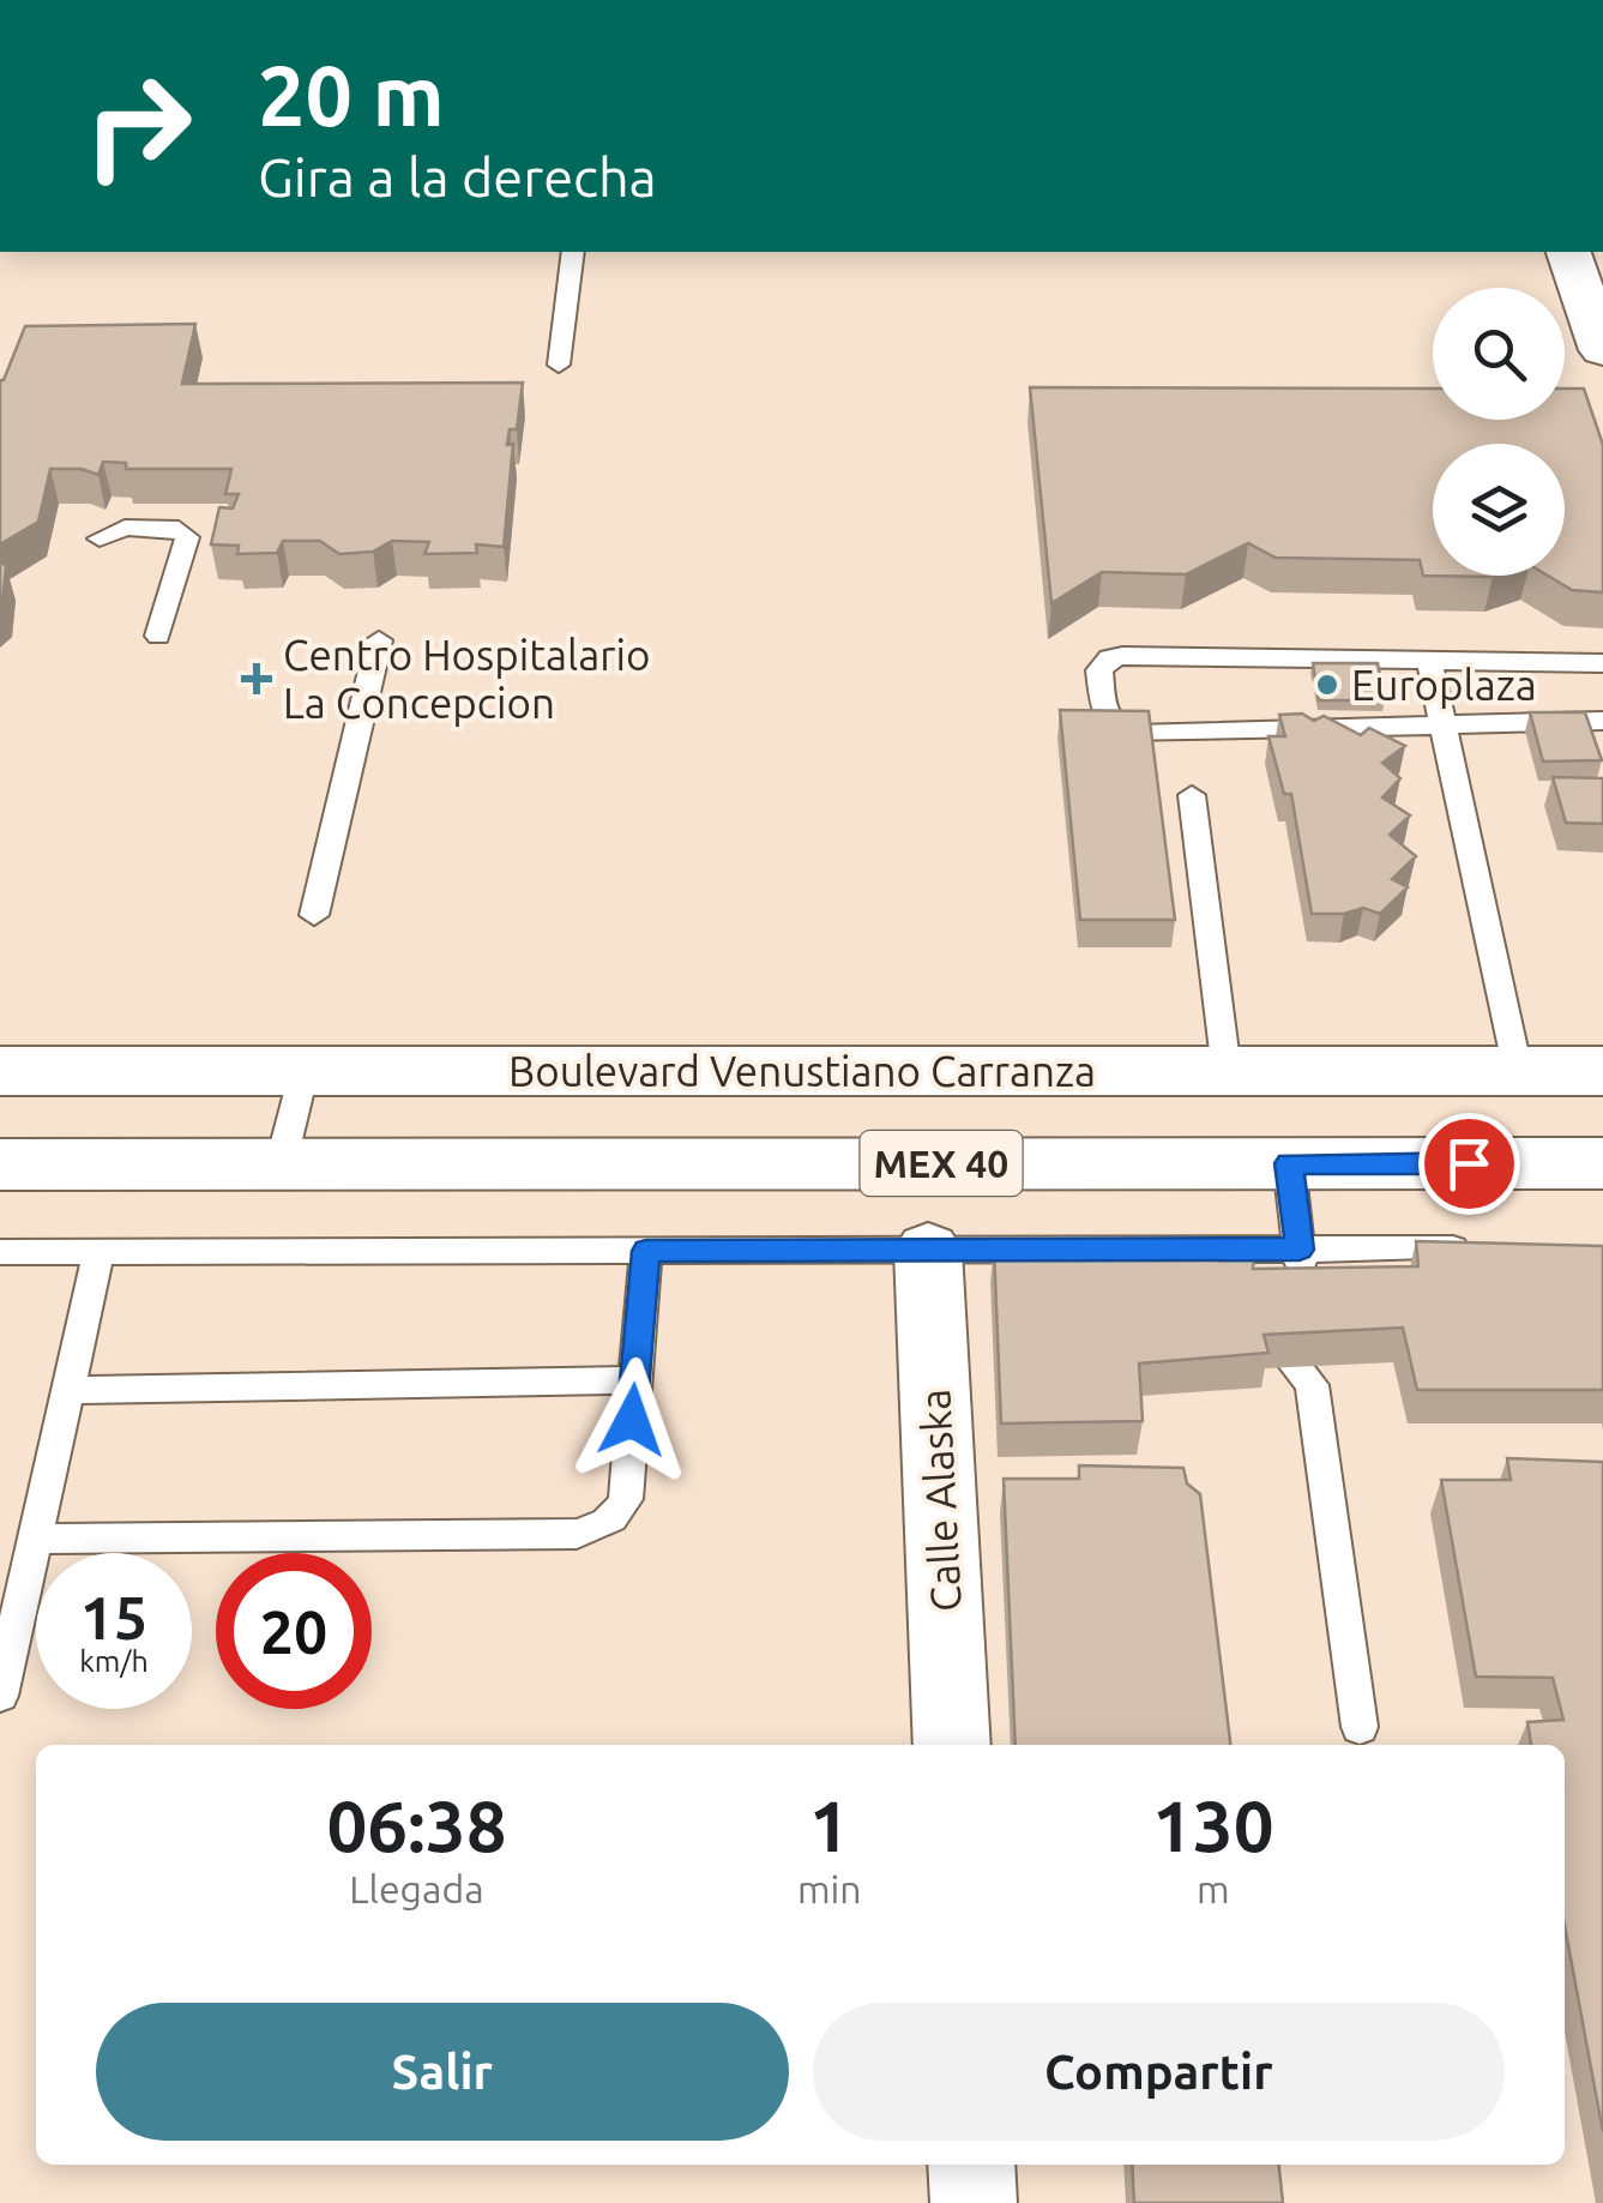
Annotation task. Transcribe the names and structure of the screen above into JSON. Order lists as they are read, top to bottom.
{
  "streets": {
    "main road": ["Boulevard Venustiano Carranza", "MEX 40"],
    "street": ["Calle Alaska"]
  },
  "places": {
    "health": ["Centro Hospitalario La Concepcion"],
    "other": ["Europlaza"]
  },
  "page": {
    "turn": ["20 m", "Gira a la derecha"],
    "speed": "15 km/h",
    "limit": "20",
    "eta": [
      "06:38",
      "Llegada",
      "1",
      "min",
      "130",
      "m"
    ],
    "buttons": ["Salir", "Compartir"]
  }
}
